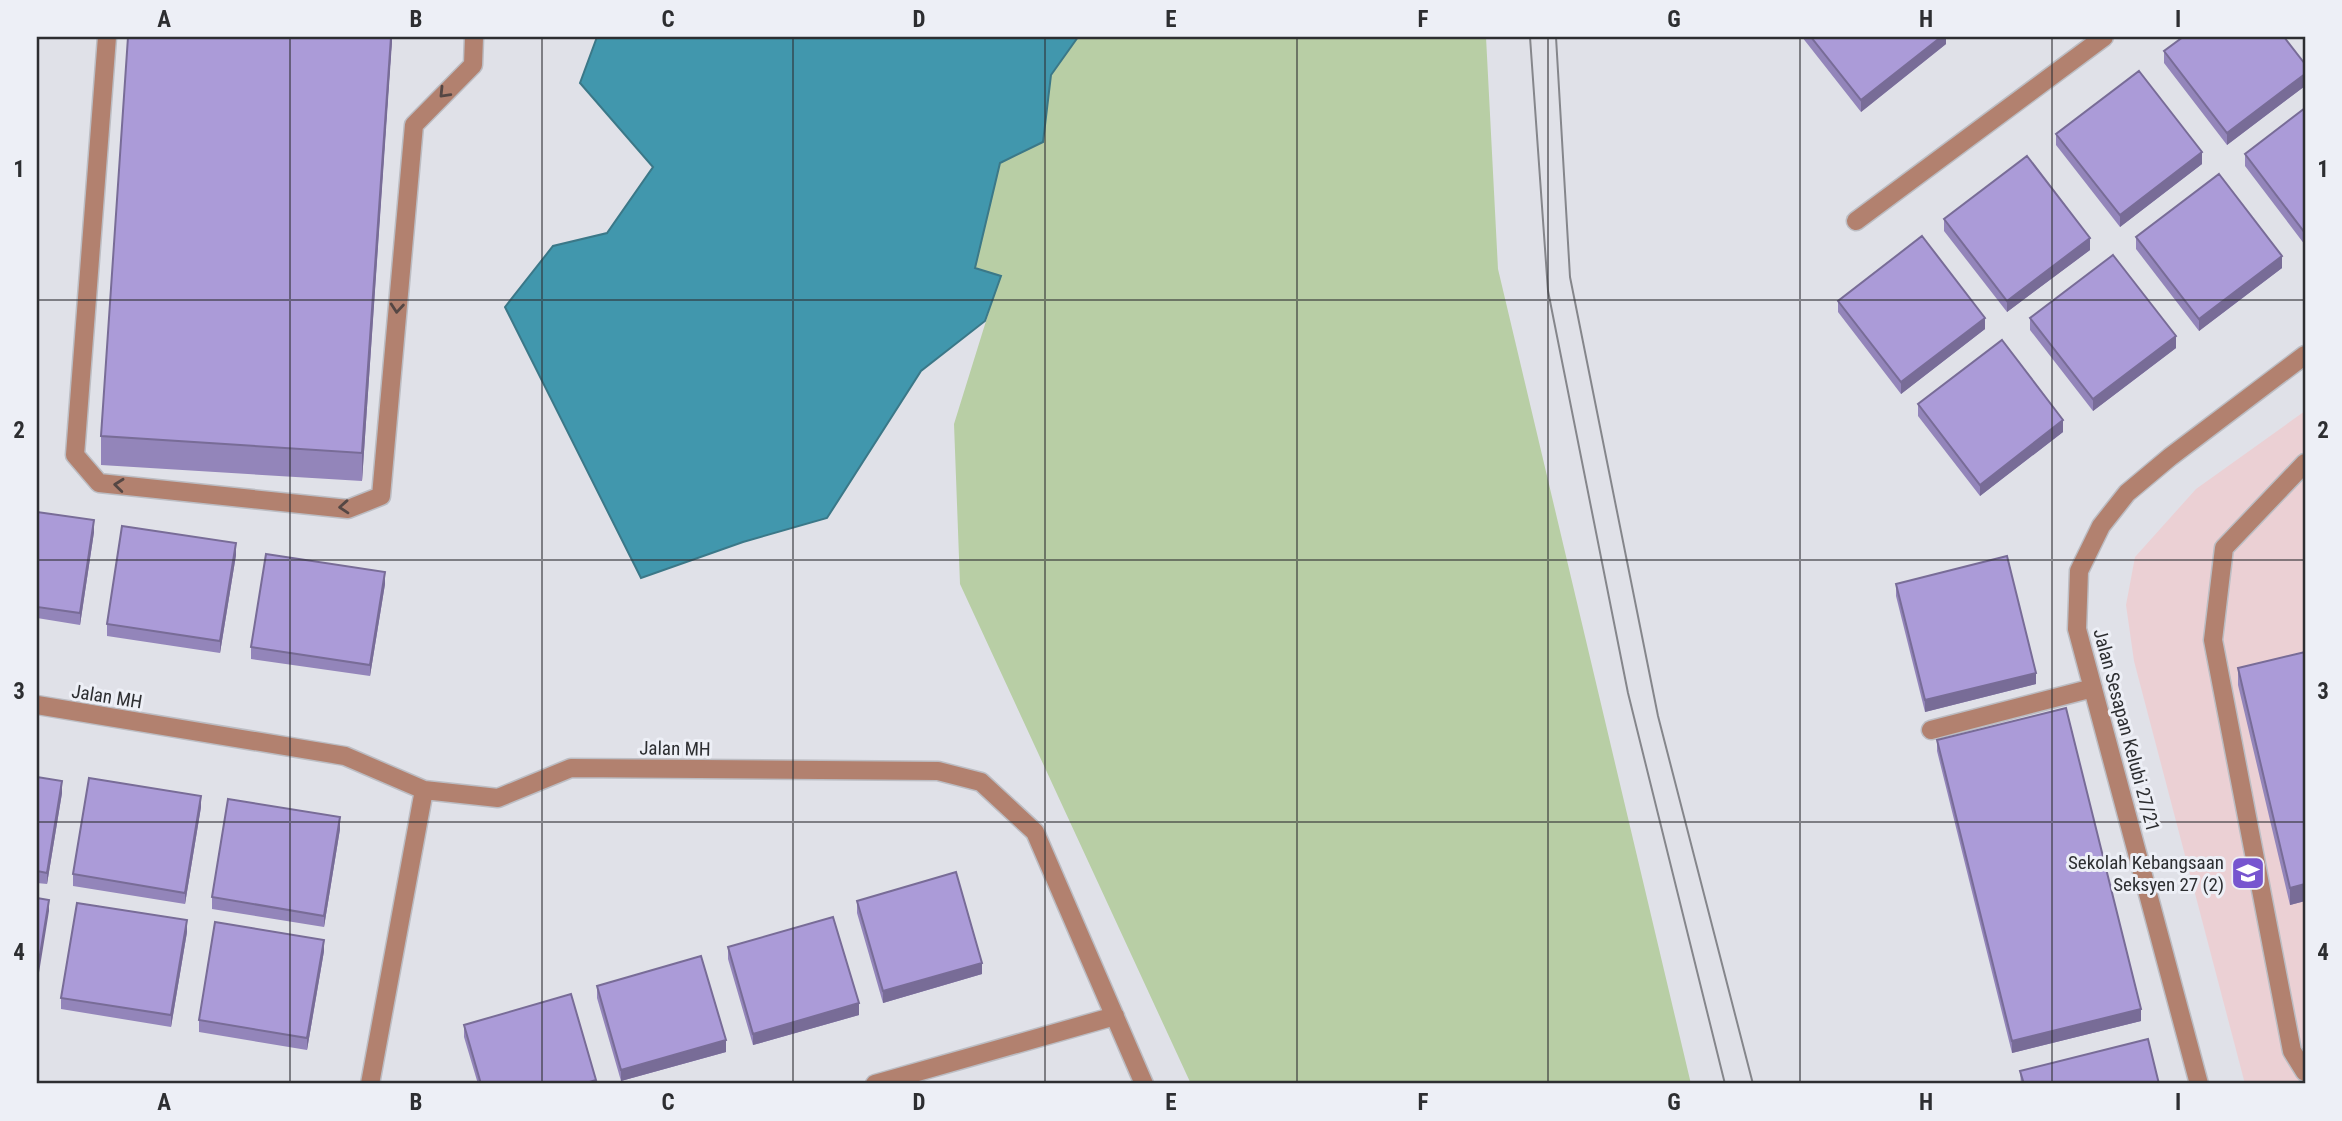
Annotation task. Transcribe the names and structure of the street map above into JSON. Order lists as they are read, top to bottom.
{
  "streets": {
    "street": ["Jalan MH", "Jalan Sesapan Kelubi 27/21"]
  },
  "places": {
    "school or university": ["Sekolah Kebangsaan Seksyen 27 (2)"]
  },
  "grid": {
    "columns": [
      "A",
      "B",
      "C",
      "D",
      "E",
      "F",
      "G",
      "H",
      "I"
    ],
    "rows": [
      "1",
      "2",
      "3",
      "4"
    ]
  }
}
